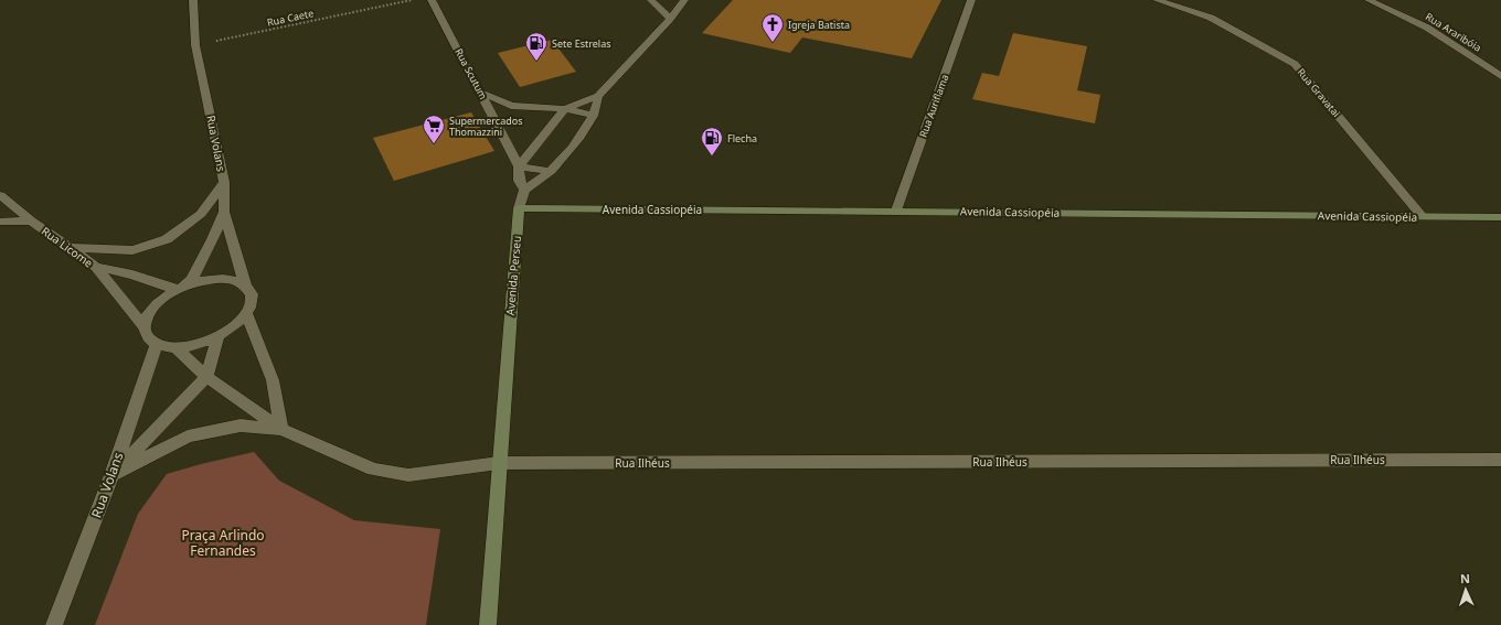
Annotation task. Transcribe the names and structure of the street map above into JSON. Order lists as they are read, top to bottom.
{
  "streets": {
    "street": [
      "Rua Araribóia",
      "Rua Scutum",
      "Rua Gravatai",
      "Rua Auriflama",
      "Rua Volans",
      "Avenida Cassiopéia",
      "Rua Licome",
      "Avenida Perseu",
      "Rua Ilhéus"
    ],
    "path": ["Rua Caete"]
  },
  "crossings": [
    ["Rua Caete", "Rua Volans"],
    ["Rua Gravatai", "Avenida Cassiopéia"],
    ["Rua Auriflama", "Avenida Cassiopéia"],
    ["Rua Volans", "Rua Licome"],
    ["Avenida Cassiopéia", "Avenida Perseu"],
    ["Avenida Perseu", "Rua Ilhéus"]
  ],
  "parks": ["Praça Arlindo Fernandes"],
  "places": {
    "church": ["Igreja Batista"],
    "fuel station": ["Sete Estrelas", "Flecha"],
    "supermarket": ["Supermercados Thomazzini"]
  },
  "north": "top"
}
